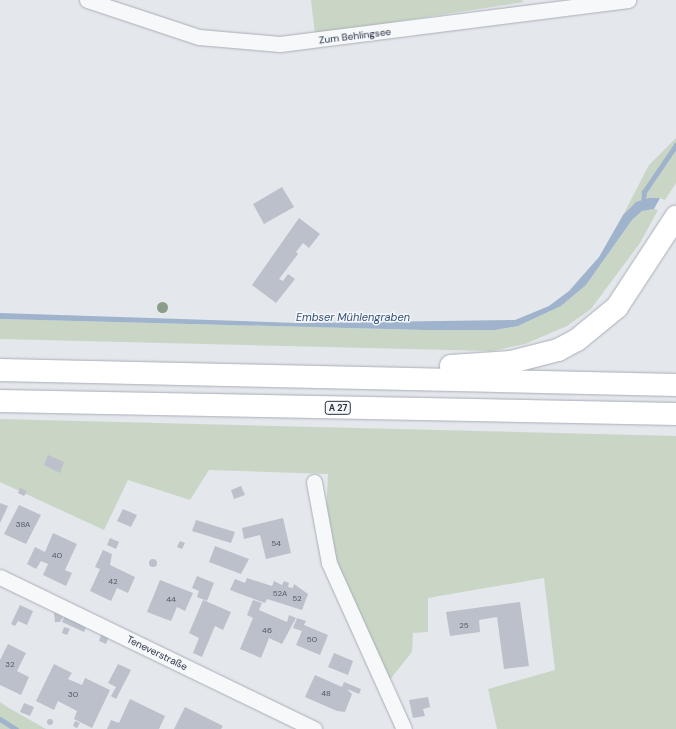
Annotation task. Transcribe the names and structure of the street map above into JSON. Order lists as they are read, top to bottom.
{
  "streets": {
    "highway": ["A 27"],
    "street": ["Zum Behlingsee", "Teneverstraße"]
  },
  "water": ["Embser Mühlengraben"],
  "house_numbers": [
    "38A",
    "54",
    "40",
    "42",
    "52A",
    "52",
    "44",
    "25",
    "46",
    "50",
    "32",
    "48",
    "30"
  ]
}
